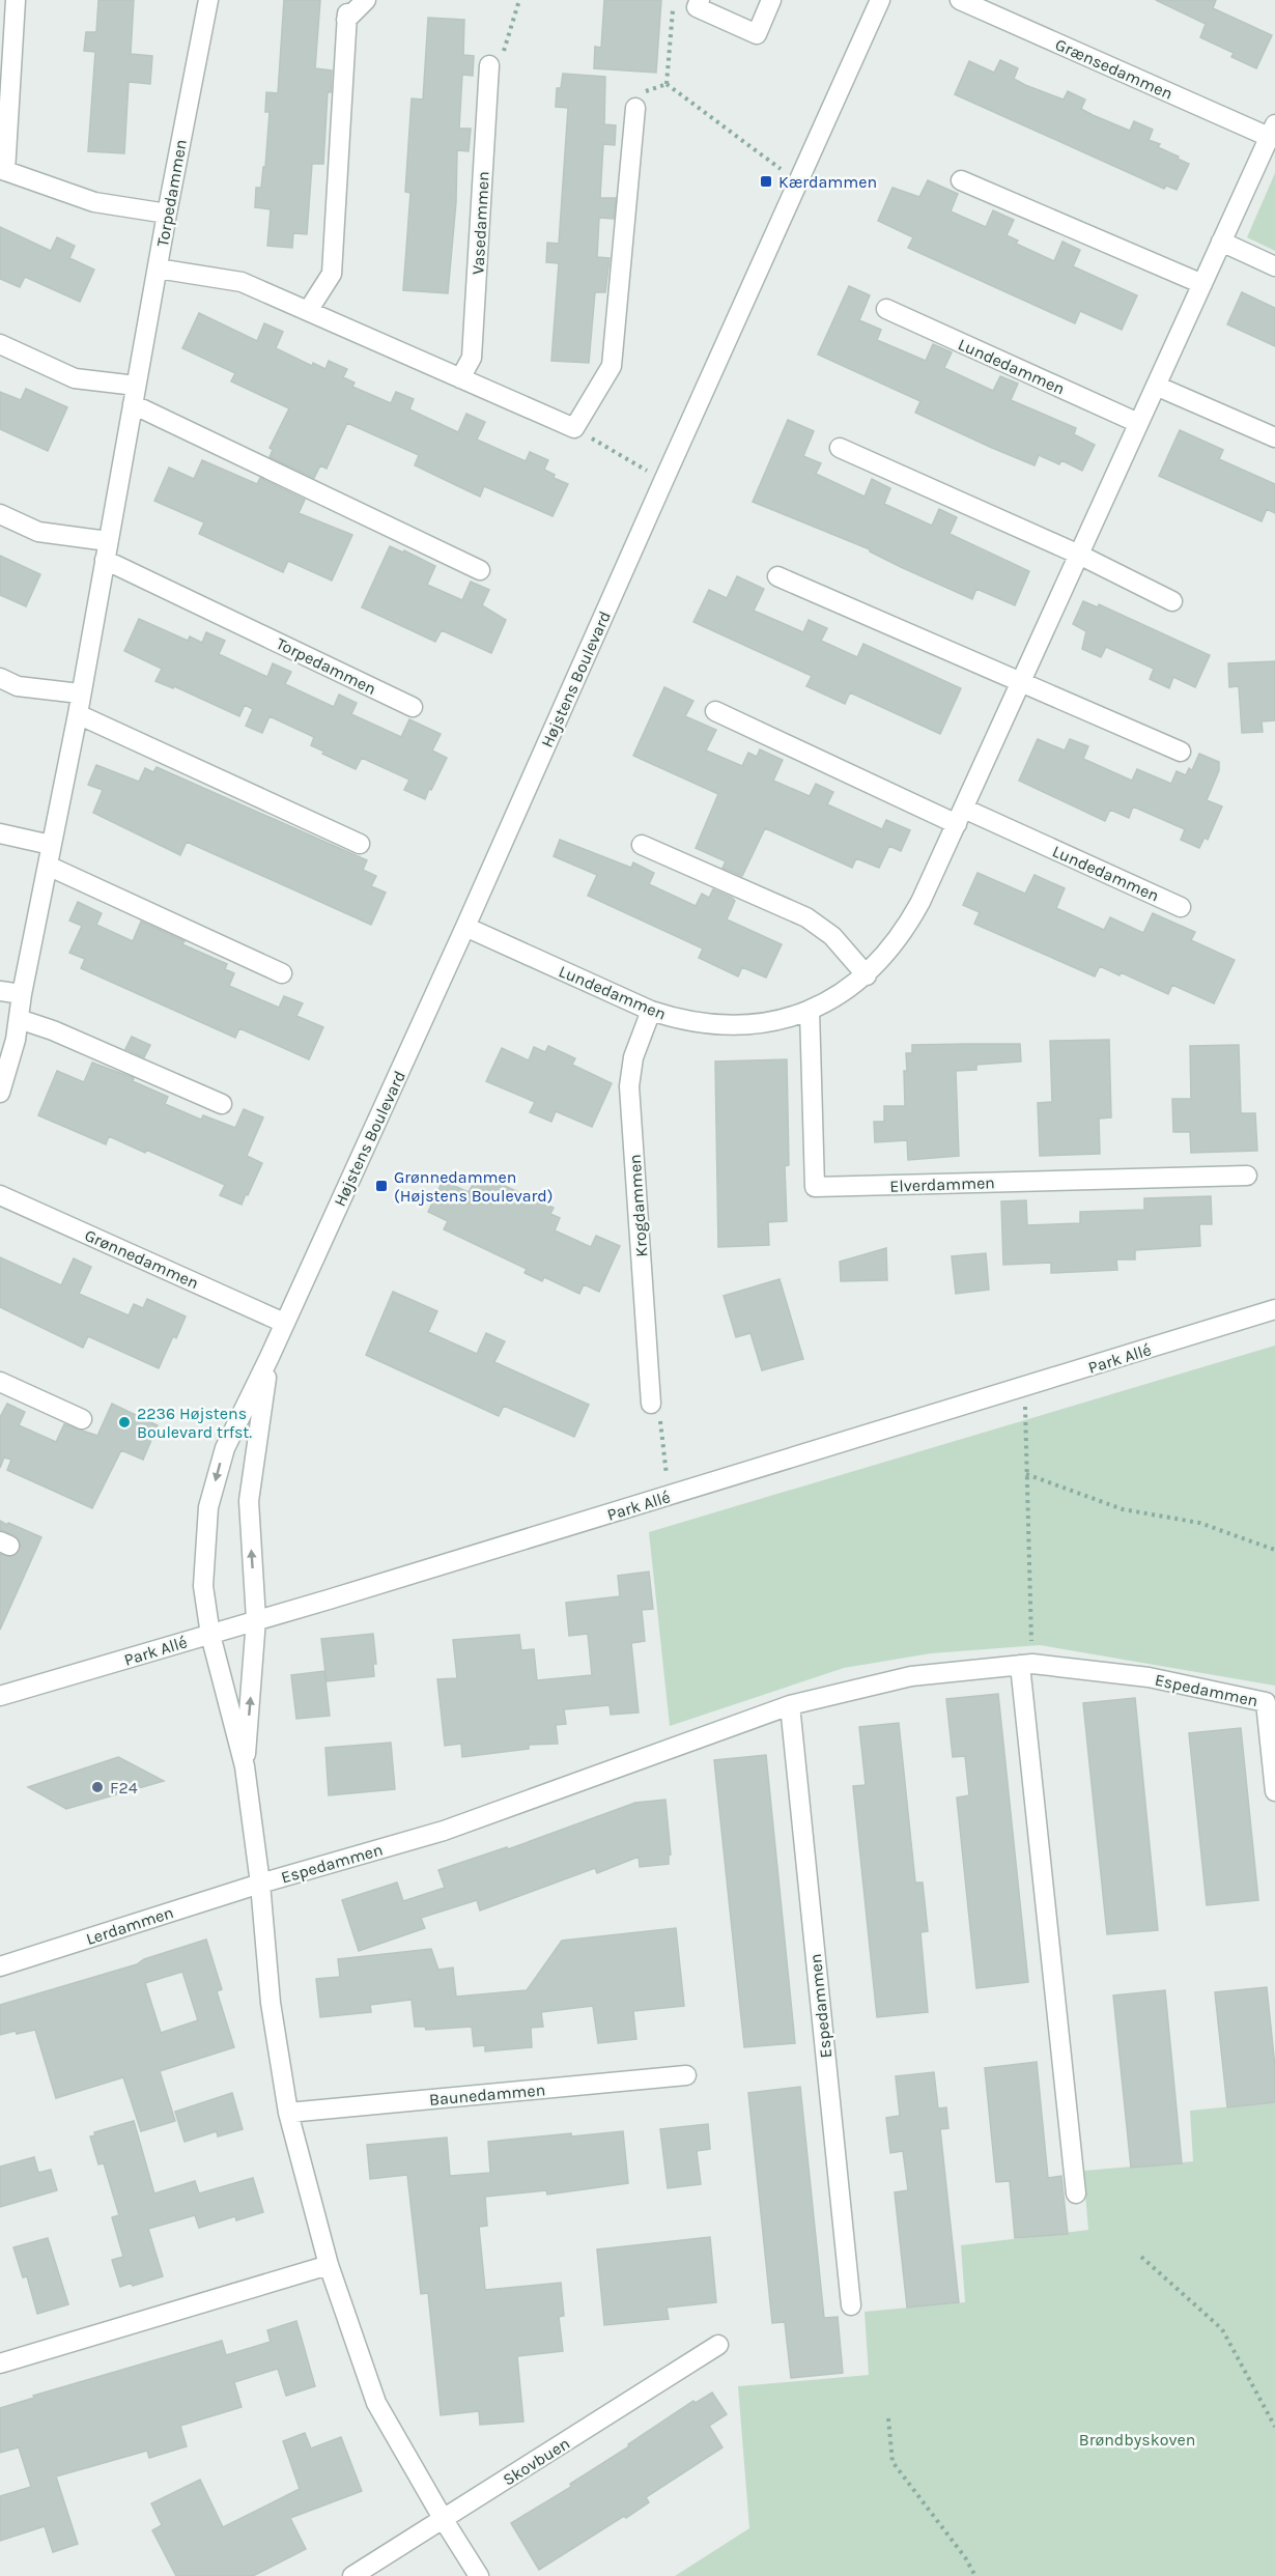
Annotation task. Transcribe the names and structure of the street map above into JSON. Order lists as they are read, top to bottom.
{
  "streets": {
    "street": [
      "Grænsedammen",
      "Torpedammen",
      "Vasedammen",
      "Lundedammen",
      "Højstens Boulevard",
      "Elverdammen",
      "Krogdammen",
      "Grønnedammen",
      "Park Allé",
      "Espedammen",
      "Lerdammen",
      "Baunedammen",
      "Skovbuen"
    ]
  },
  "crossings": [
    ["Grænsedammen", "Lundedammen"],
    ["Lundedammen", "Højstens Boulevard"],
    ["Lundedammen", "Elverdammen"],
    ["Lundedammen", "Krogdammen"],
    ["Højstens Boulevard", "Grønnedammen"],
    ["Højstens Boulevard", "Park Allé"],
    ["Espedammen", "Lerdammen"]
  ],
  "parks": ["Brøndbyskoven"],
  "places": {
    "transit": ["Kærdammen", "Grønnedammen (Højstens Boulevard)"],
    "other": ["2236 Højstens Boulevard trfst.", "F24"]
  }
}
